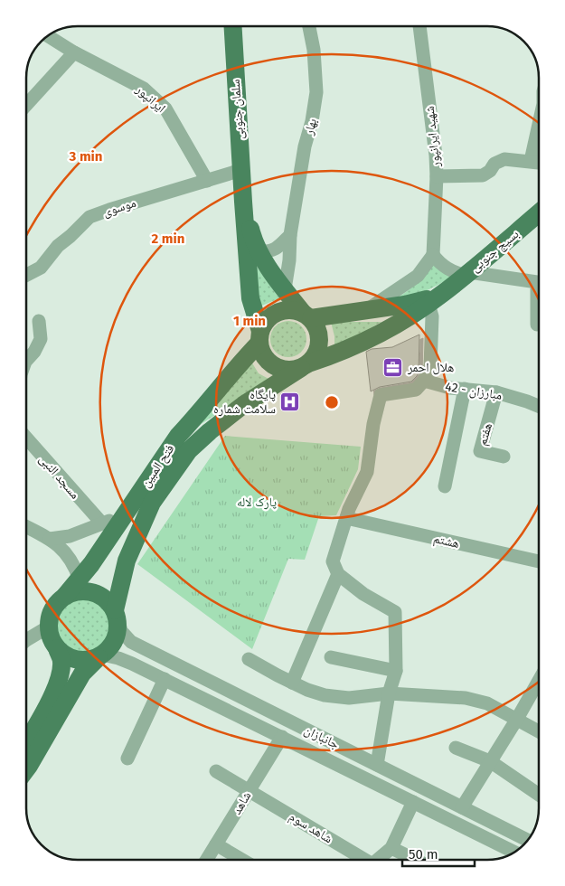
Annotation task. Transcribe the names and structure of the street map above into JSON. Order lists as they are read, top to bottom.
{
  "streets": {
    "main road": ["سلمان جنوبی", "بسیج جنوبی", "فتح المبین"],
    "street": [
      "ایرانپور",
      "بهار",
      "شهید ایرانپور",
      "موسوی",
      "مبارزان - 42",
      "هفتم",
      "مسجد النبی",
      "هشتم",
      "جانبازان",
      "شاهد",
      "شاهد سوم"
    ]
  },
  "crossings": [
    ["ایرانپور", "موسوی"],
    ["سلمان جنوبی", "موسوی"],
    ["بسیج جنوبی", "فتح المبین"],
    ["مبارزان - 42", "هفتم"],
    ["فتح المبین", "جانبازان"],
    ["جانبازان", "شاهد"],
    ["شاهد", "شاهد سوم"]
  ],
  "parks": ["پارک لاله"],
  "places": {
    "office": ["هلال احمر"],
    "hospital": ["پایگاه سلامت شماره"]
  },
  "scale_bar": "50 m",
  "rings": ["3 min", "2 min", "1 min"]
}
